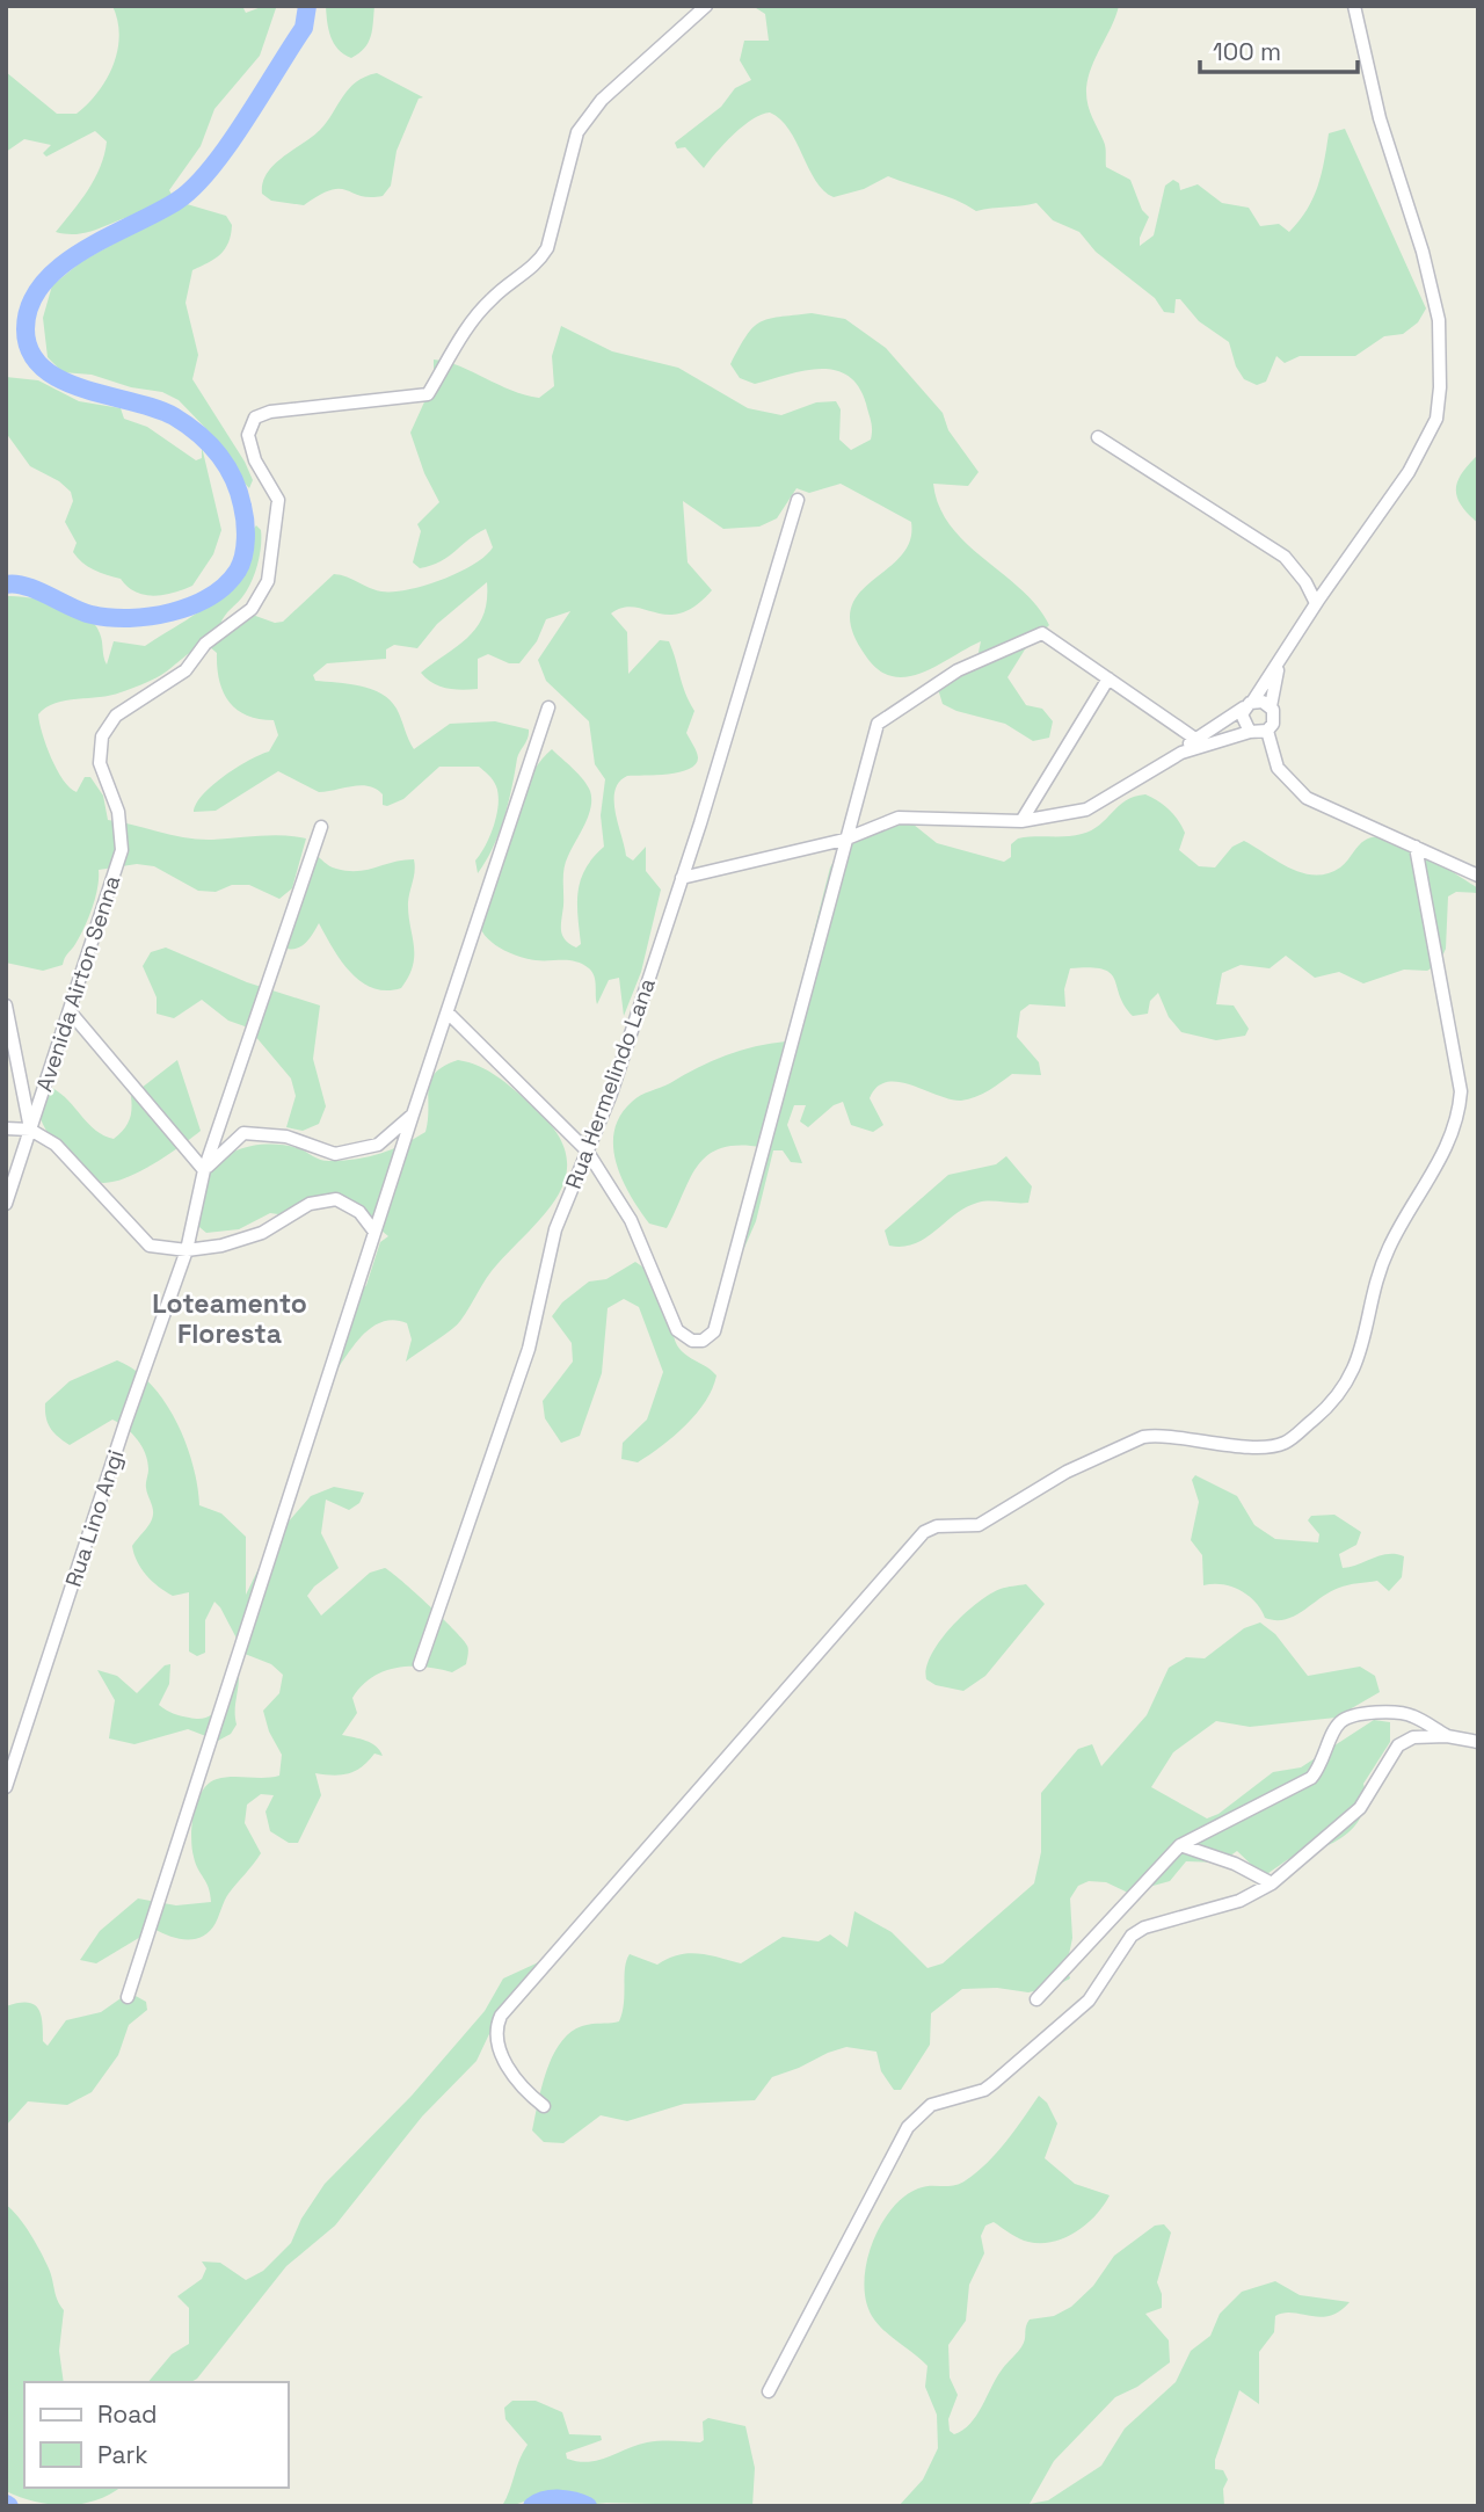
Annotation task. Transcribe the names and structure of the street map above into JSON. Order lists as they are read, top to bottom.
{
  "streets": {
    "street": ["Avenida Airton Senna", "Rua Hermelindo Lana", "Rua Lino Angi"]
  },
  "districts": ["Loteamento Floresta"],
  "legend": ["Road", "Park"],
  "scale_bar": "100 m"
}
